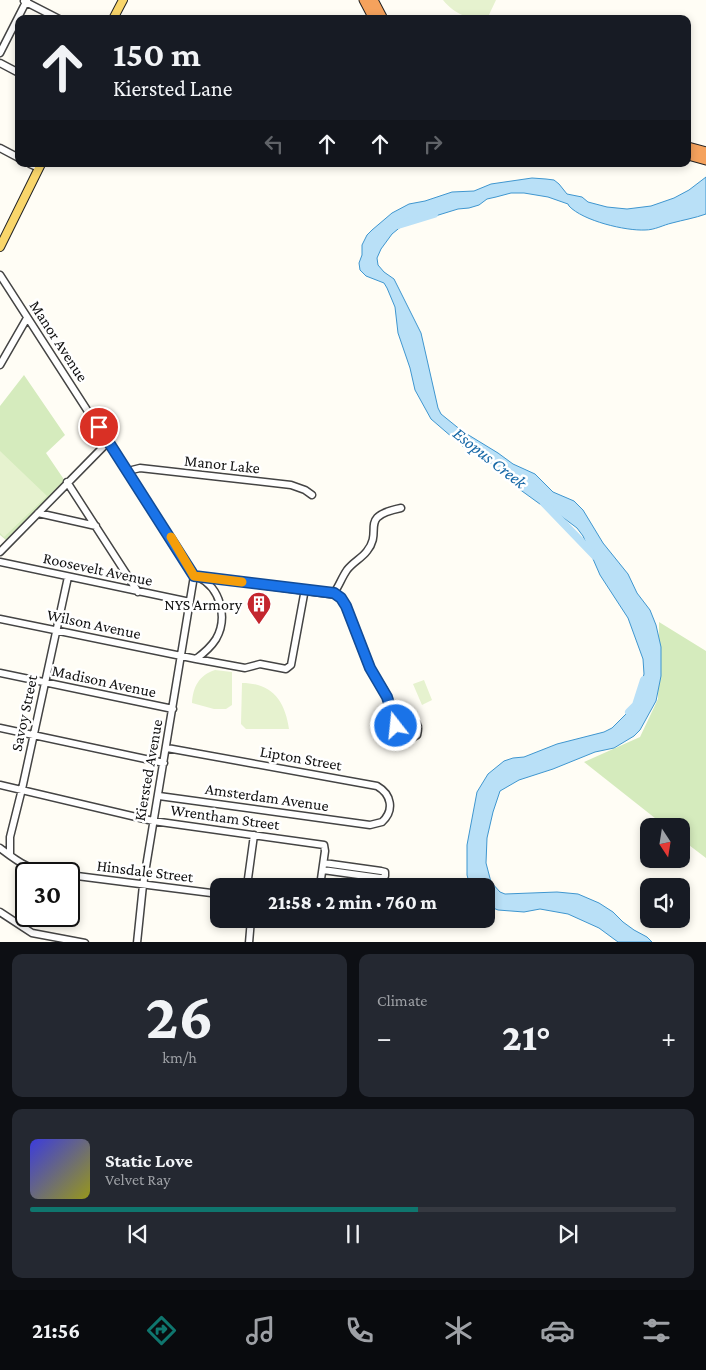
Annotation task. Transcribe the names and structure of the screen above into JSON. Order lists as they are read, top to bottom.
{
  "streets": {
    "street": [
      "Manor Avenue",
      "Manor Lake",
      "Roosevelt Avenue",
      "Wilson Avenue",
      "Madison Avenue",
      "Savoy Street",
      "Lipton Street",
      "Kiersted Avenue",
      "Amsterdam Avenue",
      "Wrentham Street",
      "Hinsdale Street"
    ]
  },
  "crossings": [
    ["Manor Avenue", "Manor Lake"],
    ["Manor Avenue", "Wilson Avenue"],
    ["Roosevelt Avenue", "Savoy Street"],
    ["Roosevelt Avenue", "Kiersted Avenue"],
    ["Wilson Avenue", "Savoy Street"],
    ["Wilson Avenue", "Kiersted Avenue"],
    ["Madison Avenue", "Savoy Street"],
    ["Madison Avenue", "Kiersted Avenue"],
    ["Savoy Street", "Wrentham Street"],
    ["Lipton Street", "Kiersted Avenue"],
    ["Lipton Street", "Amsterdam Avenue"],
    ["Kiersted Avenue", "Amsterdam Avenue"],
    ["Kiersted Avenue", "Wrentham Street"],
    ["Kiersted Avenue", "Hinsdale Street"]
  ],
  "water": ["Esopus Creek"],
  "places": {
    "building": ["NYS Armory"]
  },
  "north": "bottom",
  "page": {
    "turn": ["150 m", "Kiersted Lane"],
    "limit": "30",
    "trip": "21:58 · 2 min · 760 m",
    "tile": [
      ["26", "km/h"],
      "Climate"
    ],
    "heat": ["−", "21°", "+"],
    "song": ["Static Love", "Velvet Ray"],
    "tabs": "21:56"
  }
}
